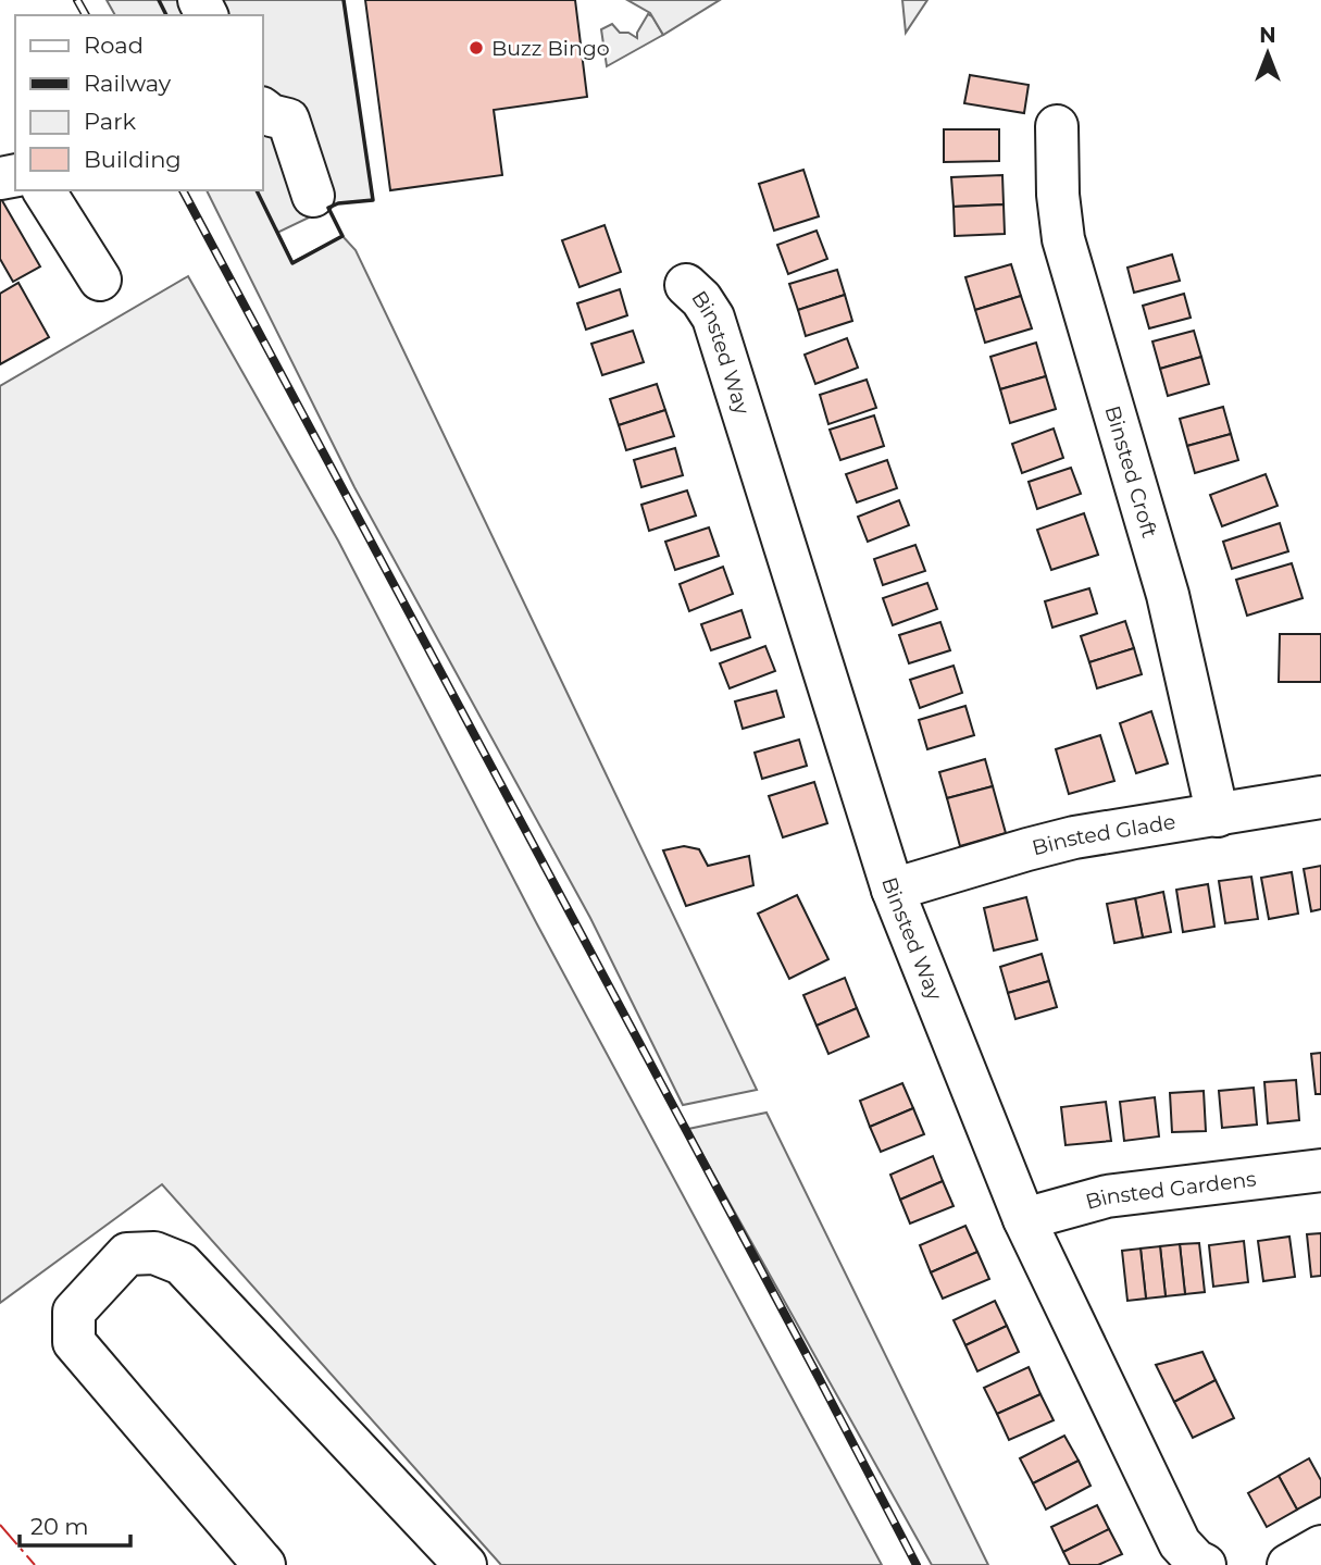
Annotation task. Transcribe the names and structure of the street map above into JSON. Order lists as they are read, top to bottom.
{
  "streets": {
    "street": [
      "Binsted Way",
      "Binsted Croft",
      "Binsted Glade",
      "Binsted Gardens"
    ]
  },
  "crossings": [
    ["Binsted Way", "Binsted Glade"],
    ["Binsted Way", "Binsted Gardens"],
    ["Binsted Croft", "Binsted Glade"]
  ],
  "places": ["Buzz Bingo"],
  "legend": [
    "Road",
    "Railway",
    "Park",
    "Building"
  ],
  "scale_bar": "20 m",
  "north": "top"
}
